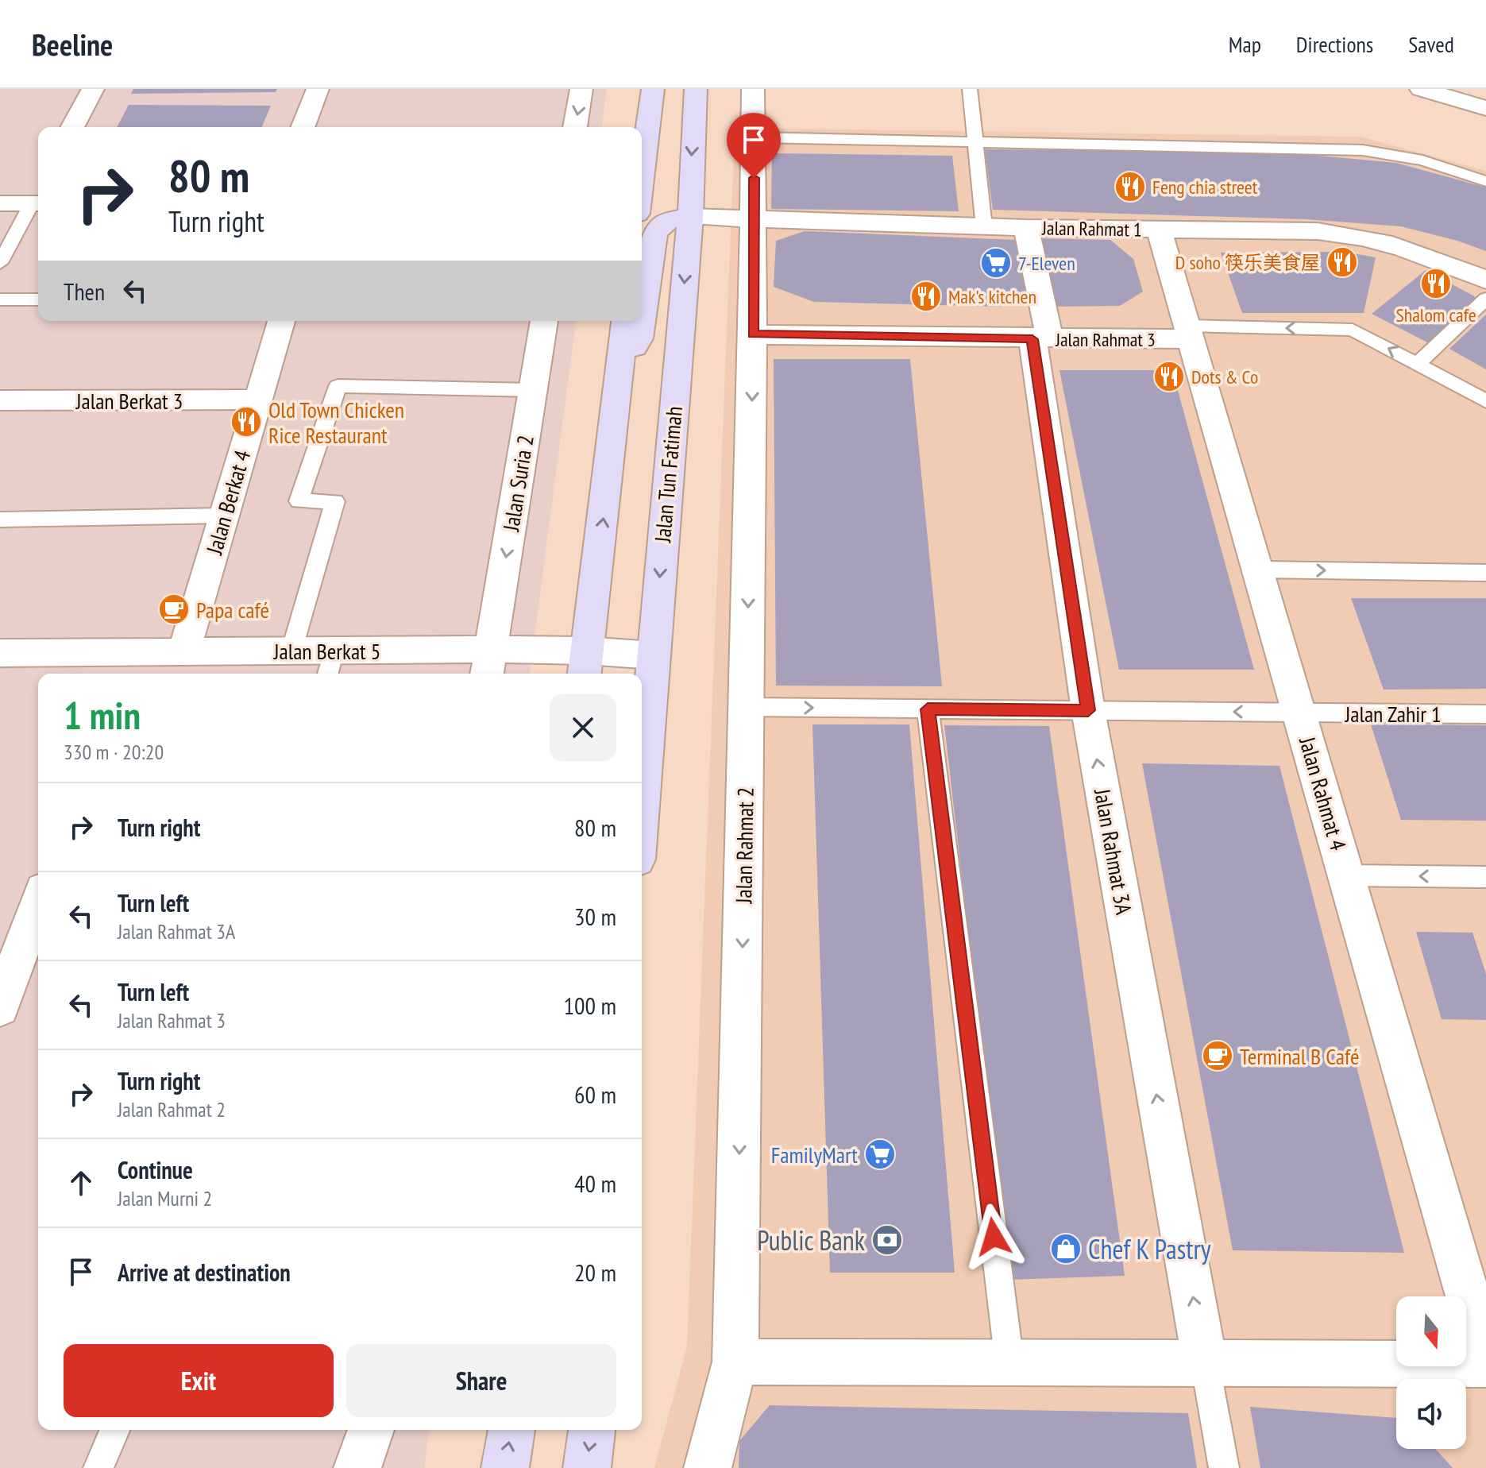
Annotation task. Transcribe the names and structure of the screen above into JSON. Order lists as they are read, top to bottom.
{
  "streets": {
    "main road": ["Jalan Tun Fatimah"],
    "street": [
      "Jalan Rahmat 1",
      "Jalan Rahmat 3",
      "Jalan Berkat 3",
      "Jalan Suria 2",
      "Jalan Berkat 4",
      "Jalan Berkat 5",
      "Jalan Rahmat 4",
      "Jalan Rahmat 2",
      "Jalan Rahmat 3A"
    ],
    "lane": ["Jalan Zahir 1"]
  },
  "crossings": [
    ["Jalan Rahmat 1", "Jalan Tun Fatimah"],
    ["Jalan Rahmat 1", "Jalan Rahmat 4"],
    ["Jalan Rahmat 1", "Jalan Rahmat 2"],
    ["Jalan Rahmat 1", "Jalan Rahmat 3A"],
    ["Jalan Rahmat 3", "Jalan Rahmat 4"],
    ["Jalan Rahmat 3", "Jalan Rahmat 2"],
    ["Jalan Rahmat 3", "Jalan Rahmat 3A"],
    ["Jalan Berkat 3", "Jalan Berkat 4"],
    ["Jalan Tun Fatimah", "Jalan Berkat 5"],
    ["Jalan Suria 2", "Jalan Berkat 5"],
    ["Jalan Berkat 4", "Jalan Berkat 5"],
    ["Jalan Zahir 1", "Jalan Rahmat 4"],
    ["Jalan Zahir 1", "Jalan Rahmat 2"],
    ["Jalan Zahir 1", "Jalan Rahmat 3A"]
  ],
  "one_way": ["Jalan Suria 2", "Jalan Rahmat 2", "Jalan Rahmat 3A"],
  "places": {
    "restaurant": [
      "Feng chia street",
      "D soho 筷乐美食屋",
      "Shalom cafe",
      "Mak's kitchen",
      "Dots & Co",
      "Old Town Chicken Rice Restaurant"
    ],
    "supermarket": ["7-Eleven", "FamilyMart"],
    "cafe": ["Papa café", "Terminal B Café"],
    "bank": ["Public Bank"],
    "shop": ["Chef K Pastry"]
  },
  "north": "bottom",
  "page": {
    "header": "Beeline",
    "nav": ["Map", "Directions", "Saved"],
    "turn": ["80 m", "Turn right"],
    "then": "Then",
    "heading": ["1 min", "330 m · 20:20"],
    "list": [
      {
        "name": "Turn right",
        "value": "80 m"
      },
      {
        "name": "Turn left",
        "note": "Jalan Rahmat 3A",
        "value": "30 m"
      },
      {
        "name": "Turn left",
        "note": "Jalan Rahmat 3",
        "value": "100 m"
      },
      {
        "name": "Turn right",
        "note": "Jalan Rahmat 2",
        "value": "60 m"
      },
      {
        "name": "Continue",
        "note": "Jalan Murni 2",
        "value": "40 m"
      },
      {
        "name": "Arrive at destination",
        "value": "20 m"
      }
    ],
    "buttons": ["Exit", "Share"]
  }
}
